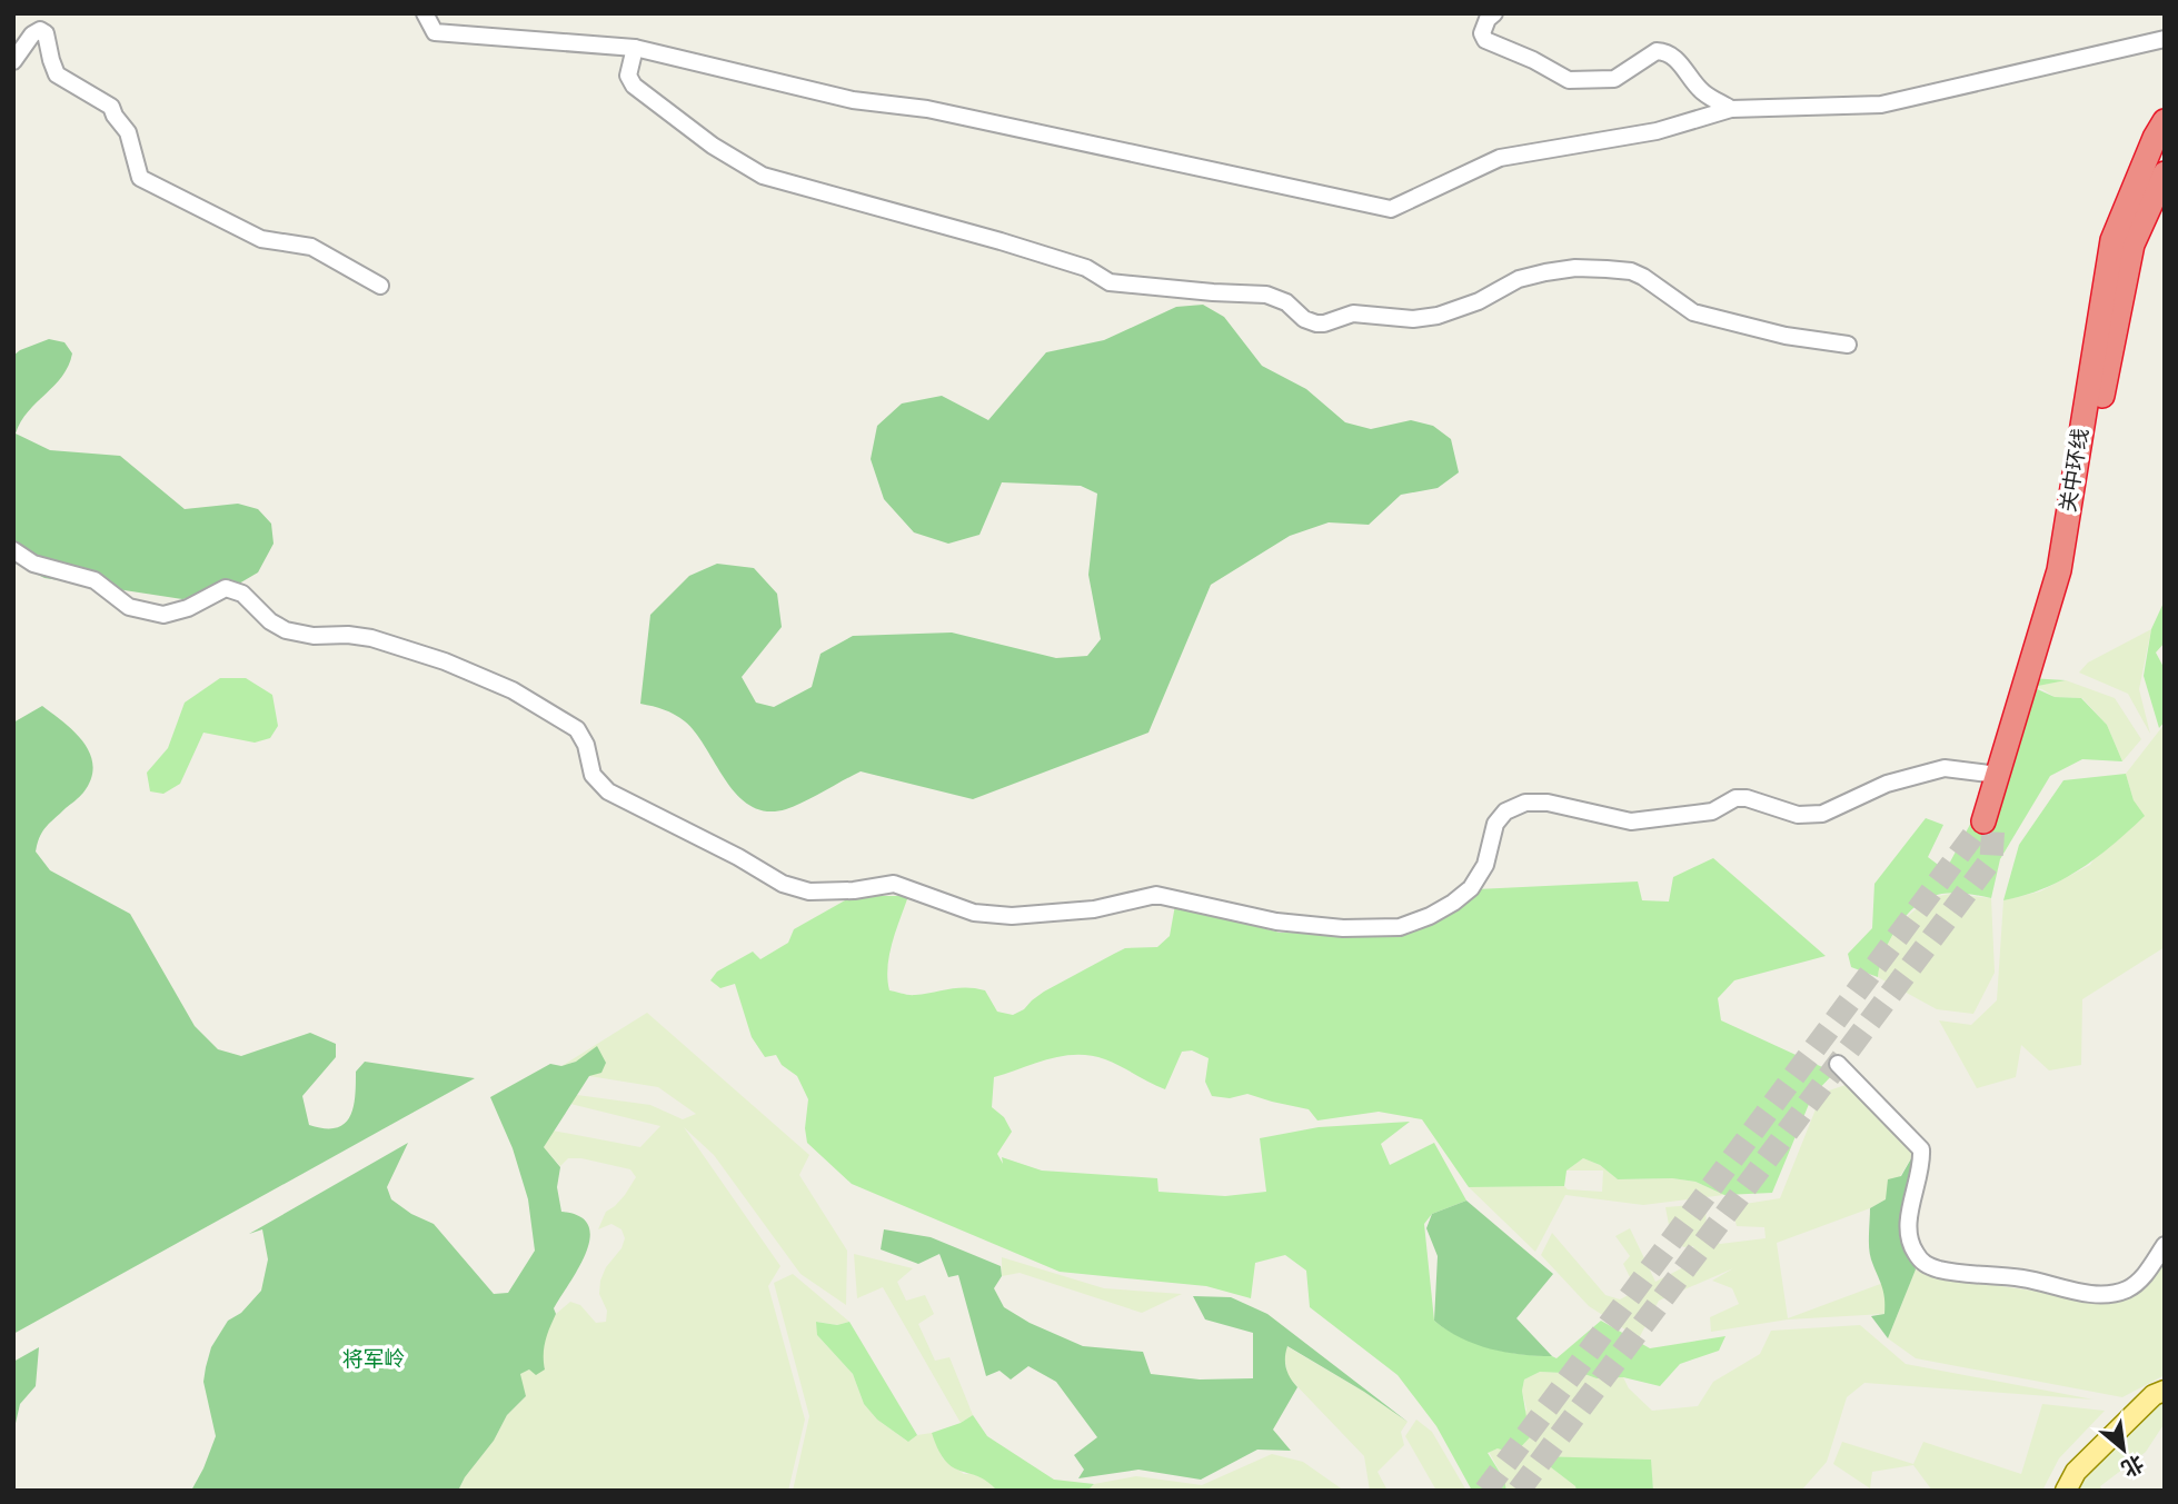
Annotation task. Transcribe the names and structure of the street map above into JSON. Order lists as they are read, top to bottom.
{
  "streets": {
    "highway": ["关中环线"]
  },
  "parks": ["将军岭"],
  "north": "bottom right"
}
